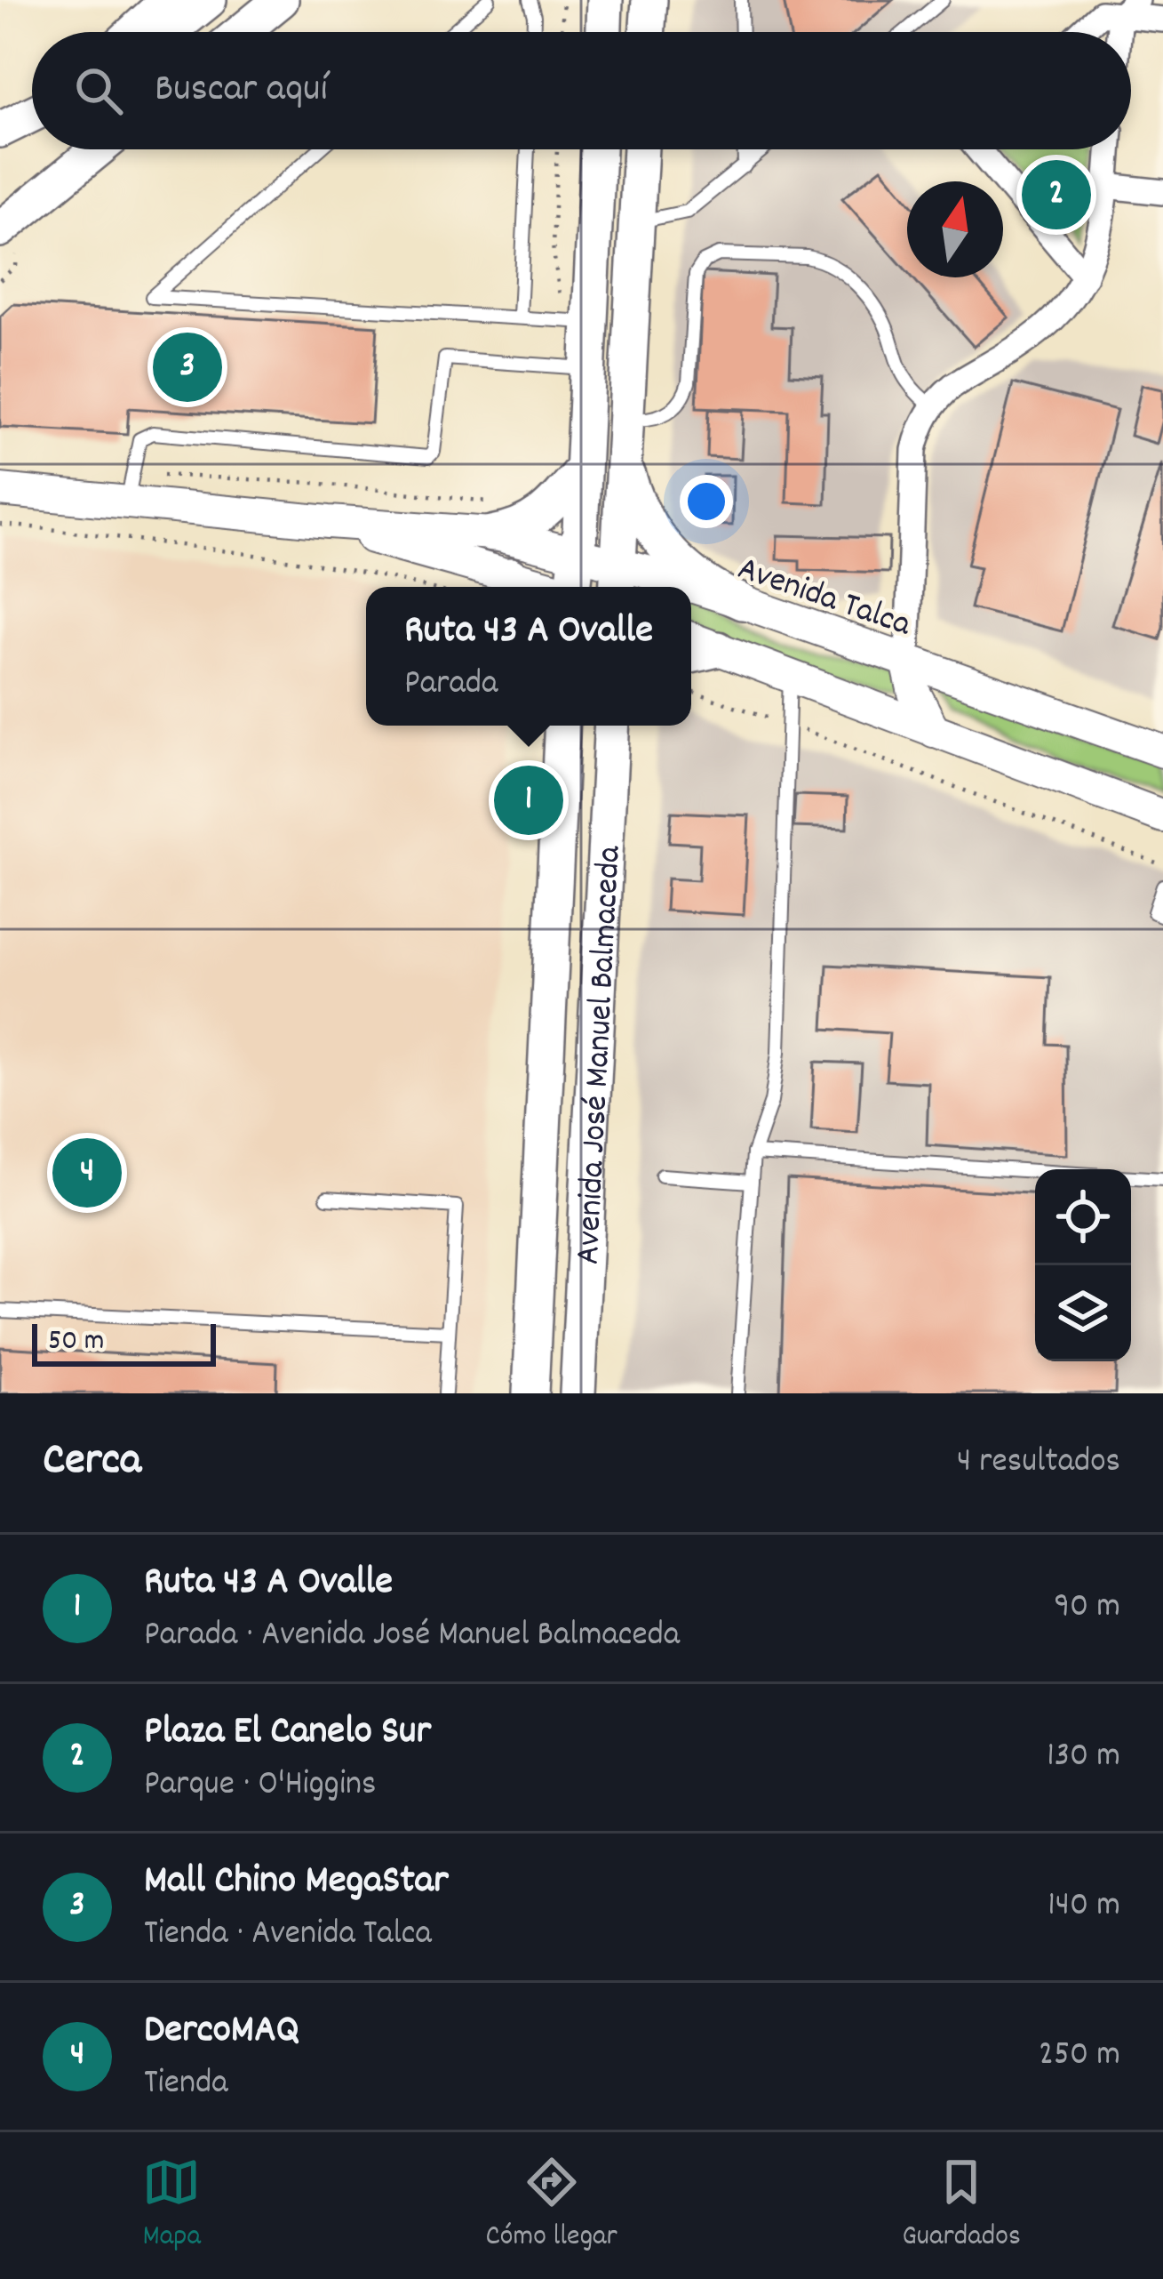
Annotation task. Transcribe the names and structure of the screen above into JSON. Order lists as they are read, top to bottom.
{
  "streets": {
    "main road": ["Avenida Talca", "Avenida José Manuel Balmaceda"]
  },
  "scale_bar": "50 m",
  "north": "top",
  "page": {
    "search": "Buscar aquí",
    "pins": [
      "2",
      "3",
      "1",
      "4"
    ],
    "popup": ["Ruta 43 A Ovalle", "Parada"],
    "scale": "50 m",
    "heading": ["Cerca", "4 resultados"],
    "list": [
      {
        "mark": "1",
        "name": "Ruta 43 A Ovalle",
        "note": "Parada · Avenida José Manuel Balmaceda",
        "value": "90 m"
      },
      {
        "mark": "2",
        "name": "Plaza El Canelo Sur",
        "note": "Parque · O'Higgins",
        "value": "130 m"
      },
      {
        "mark": "3",
        "name": "Mall Chino MegaStar",
        "note": "Tienda · Avenida Talca",
        "value": "140 m"
      },
      {
        "mark": "4",
        "name": "DercoMAQ",
        "note": "Tienda",
        "value": "250 m"
      }
    ],
    "nav": ["Mapa", "Cómo llegar", "Guardados"]
  }
}
